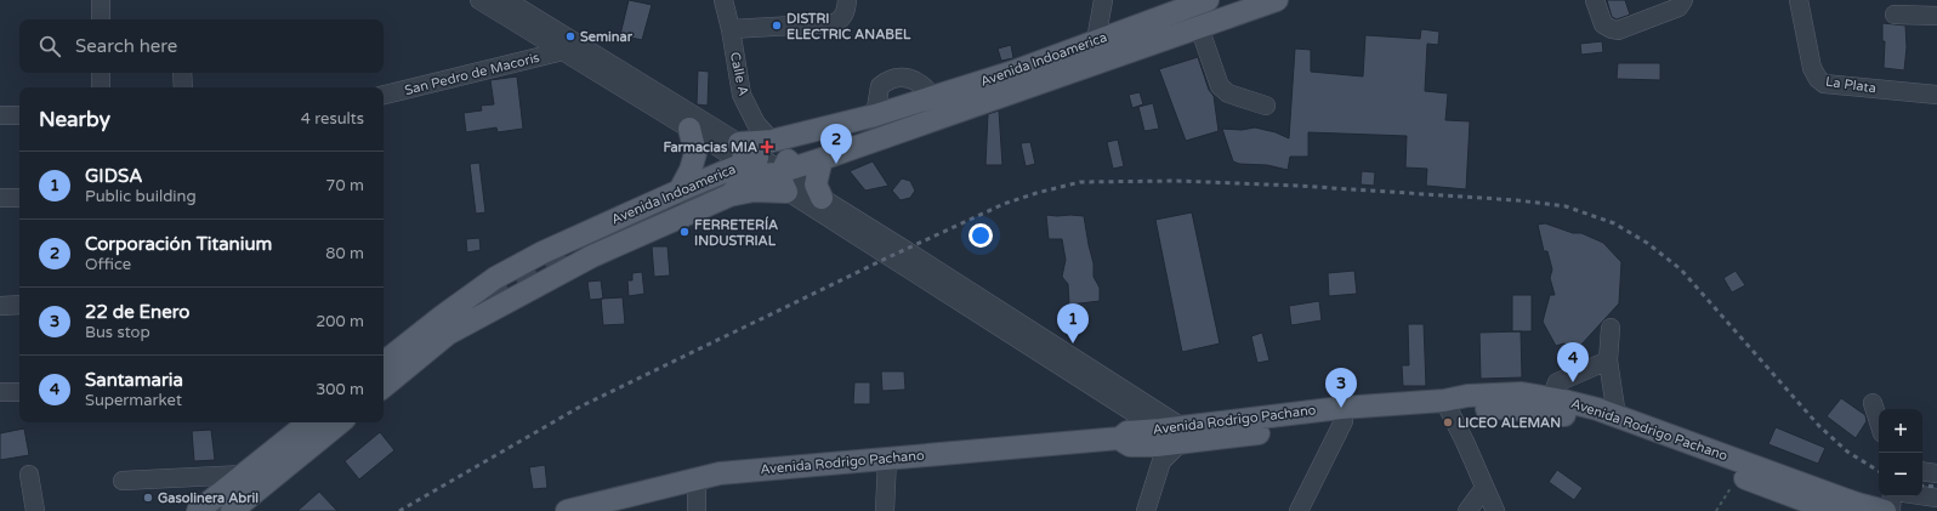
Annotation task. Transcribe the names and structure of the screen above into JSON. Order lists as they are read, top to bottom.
{
  "streets": {
    "main road": ["Avenida Indoamerica", "Avenida Rodrigo Pachano"],
    "street": ["San Pedro de Macoris", "Calle A", "La Plata"]
  },
  "crossings": [
    ["Avenida Indoamerica", "Calle A"]
  ],
  "places": {
    "other": [
      "DISTRI ELECTRIC ANABEL",
      "Seminar",
      "FERRETERÍA INDUSTRIAL",
      "LICEO ALEMAN",
      "Gasolinera Abril"
    ],
    "health": ["Farmacias MIA"]
  },
  "page": {
    "search": "Search here",
    "heading": ["Nearby", "4 results"],
    "pins": [
      "2",
      "1",
      "4",
      "3"
    ],
    "list": [
      {
        "mark": "1",
        "name": "GIDSA",
        "note": "Public building",
        "value": "70 m"
      },
      {
        "mark": "2",
        "name": "Corporación Titanium",
        "note": "Office",
        "value": "80 m"
      },
      {
        "mark": "3",
        "name": "22 de Enero",
        "note": "Bus stop",
        "value": "200 m"
      },
      {
        "mark": "4",
        "name": "Santamaria",
        "note": "Supermarket",
        "value": "300 m"
      }
    ],
    "map_buttons": ["+", "−"]
  }
}
